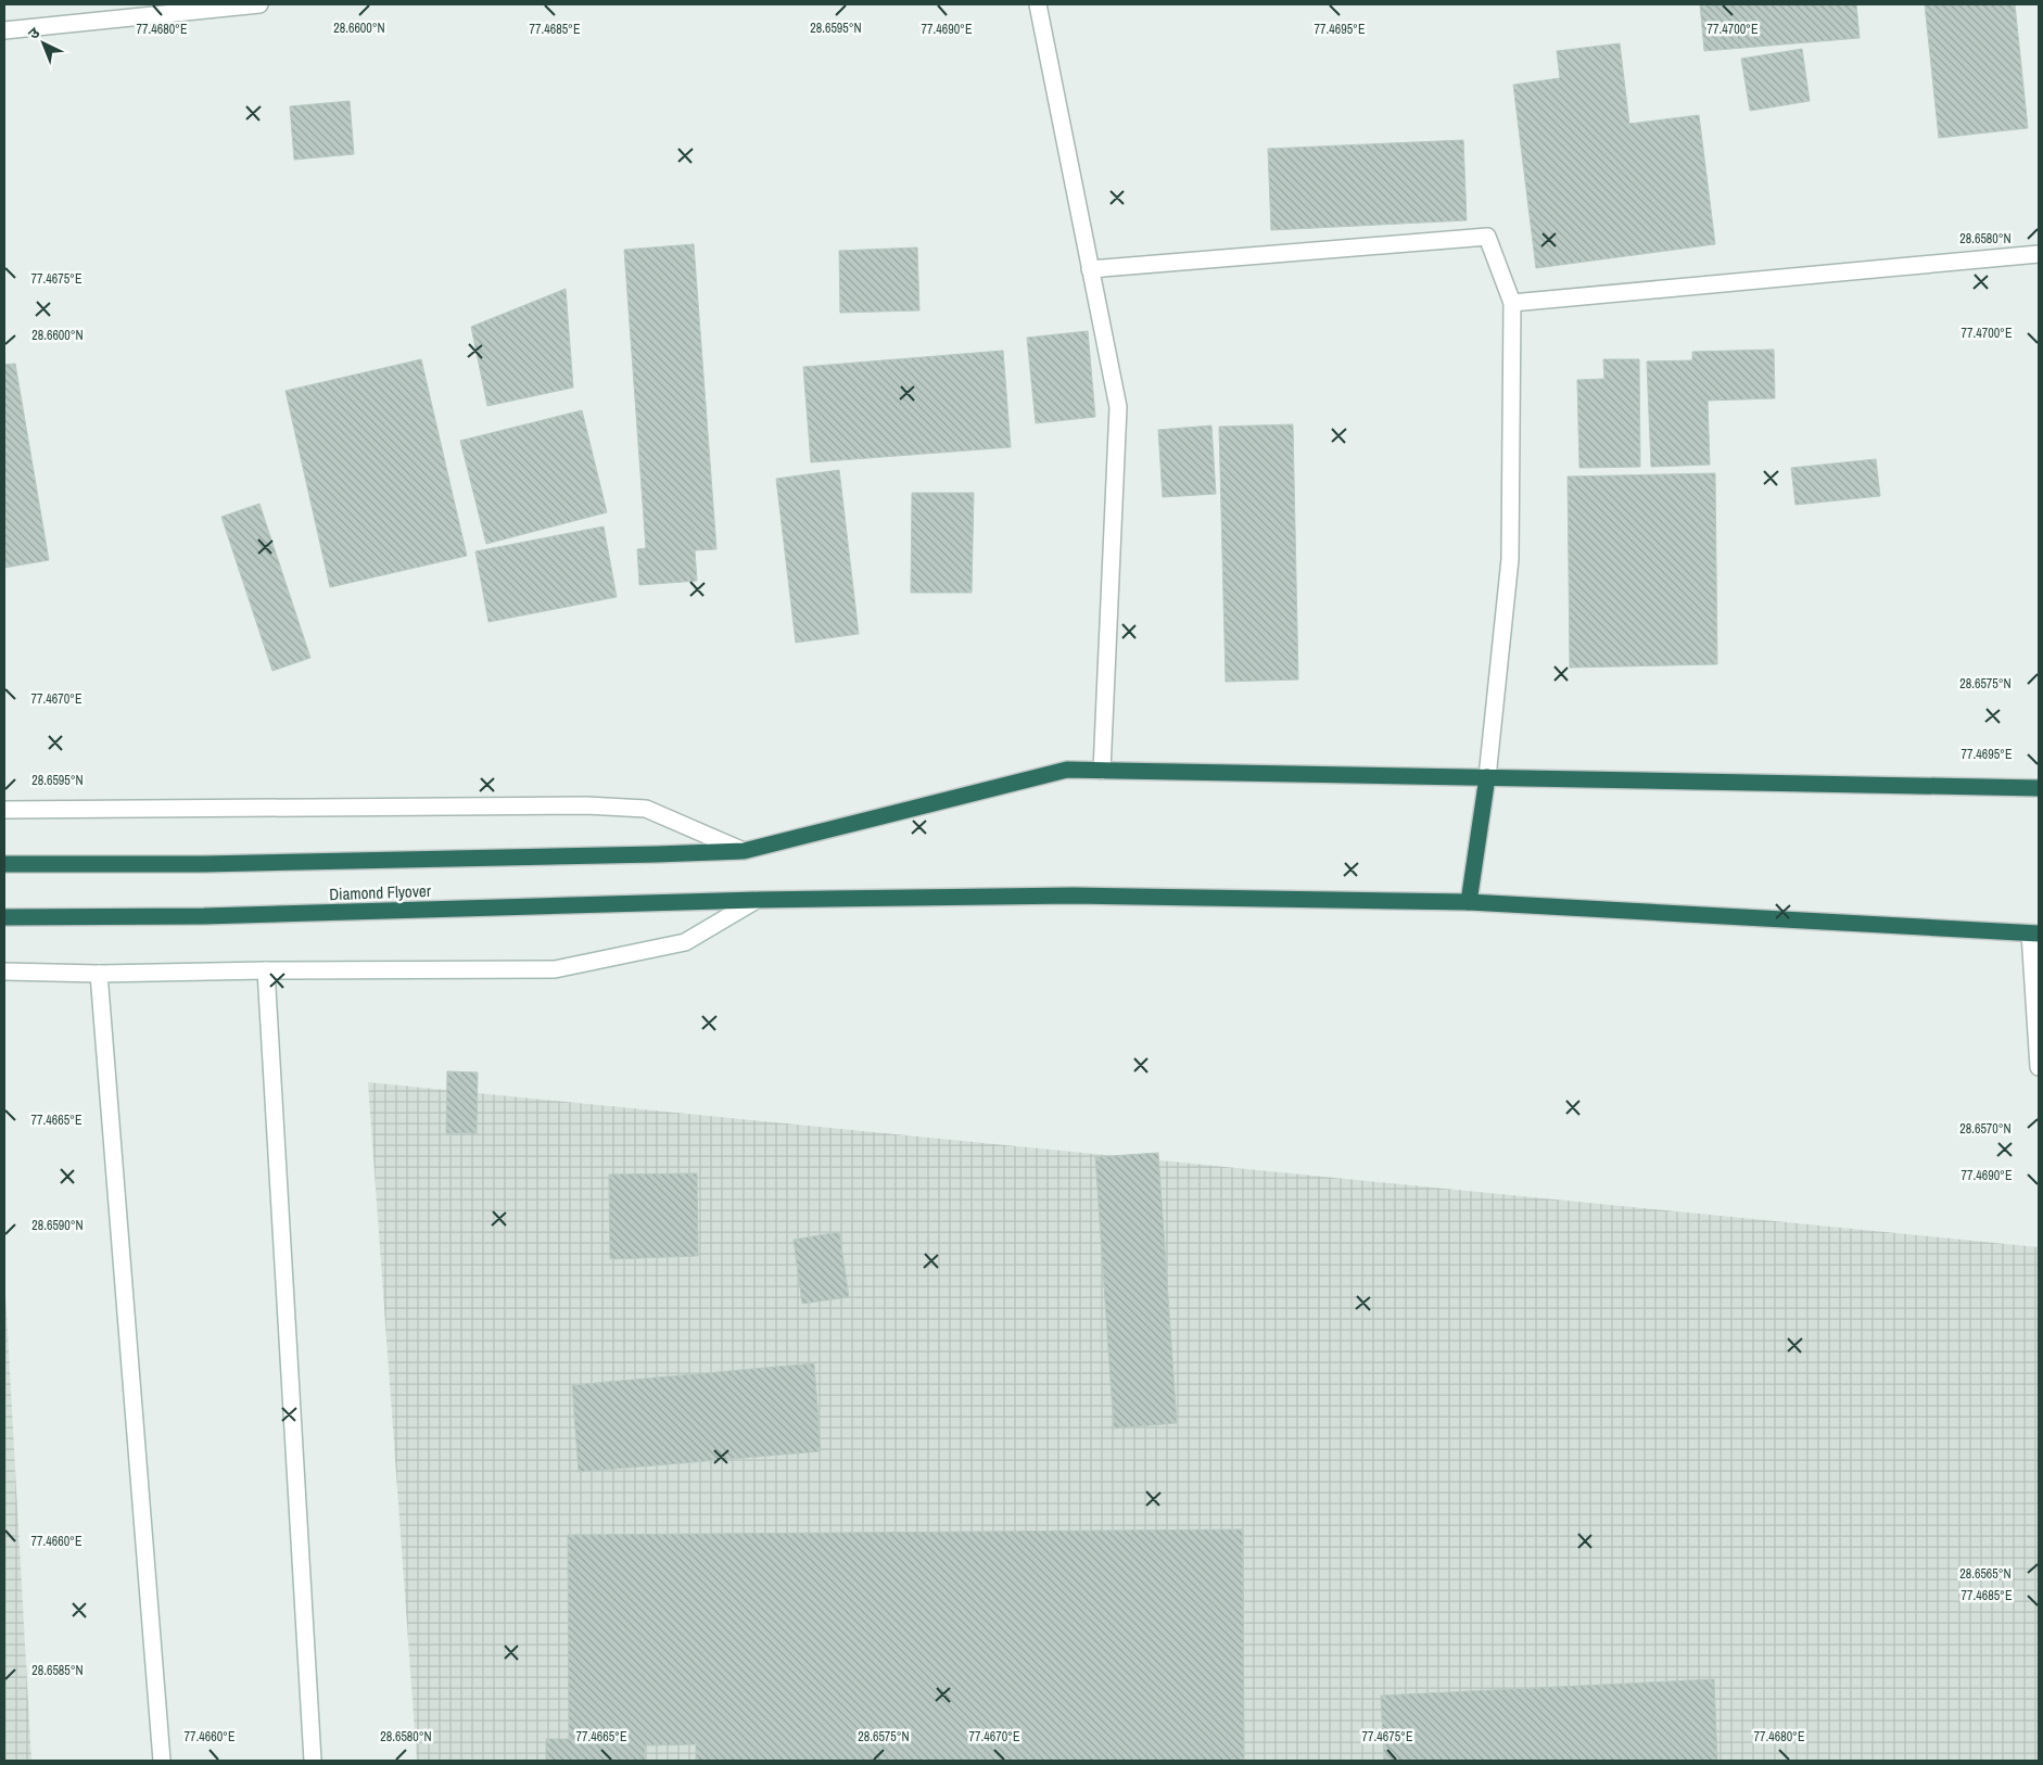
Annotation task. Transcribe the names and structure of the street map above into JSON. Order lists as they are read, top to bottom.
{
  "streets": {
    "highway": ["Diamond Flyover"]
  },
  "north": "top left",
  "coordinates": [
    "28.6600°N",
    "28.6595°N",
    "77.4680°E",
    "77.4685°E",
    "77.4690°E",
    "77.4695°E",
    "77.4700°E",
    "28.6580°N",
    "77.4675°E",
    "28.6575°N",
    "77.4670°E",
    "77.4665°E",
    "28.6570°N",
    "28.6590°N",
    "77.4660°E",
    "28.6565°N",
    "28.6585°N"
  ]
}
